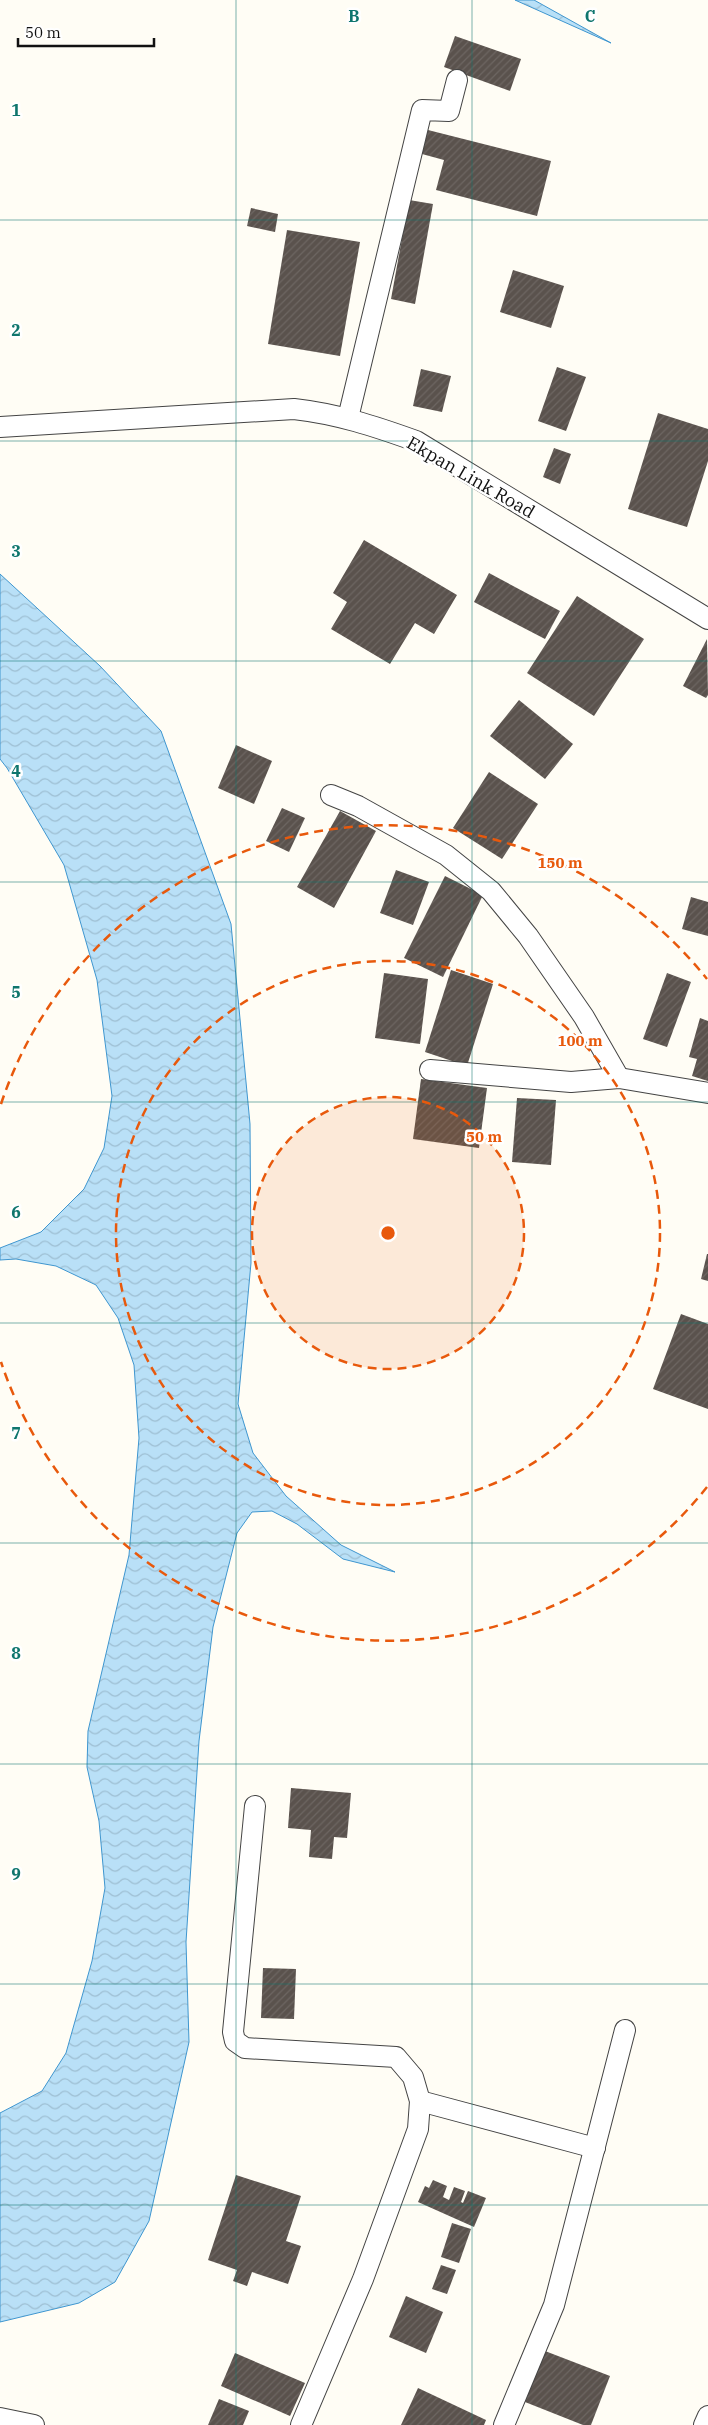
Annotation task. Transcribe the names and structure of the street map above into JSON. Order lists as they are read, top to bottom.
{
  "streets": {
    "street": ["Ekpan Link Road"]
  },
  "scale_bar": "50 m",
  "grid": {
    "columns": ["B", "C"],
    "rows": [
      "1",
      "2",
      "3",
      "4",
      "5",
      "6",
      "7",
      "8",
      "9"
    ]
  },
  "rings": ["150 m", "100 m", "50 m"]
}
